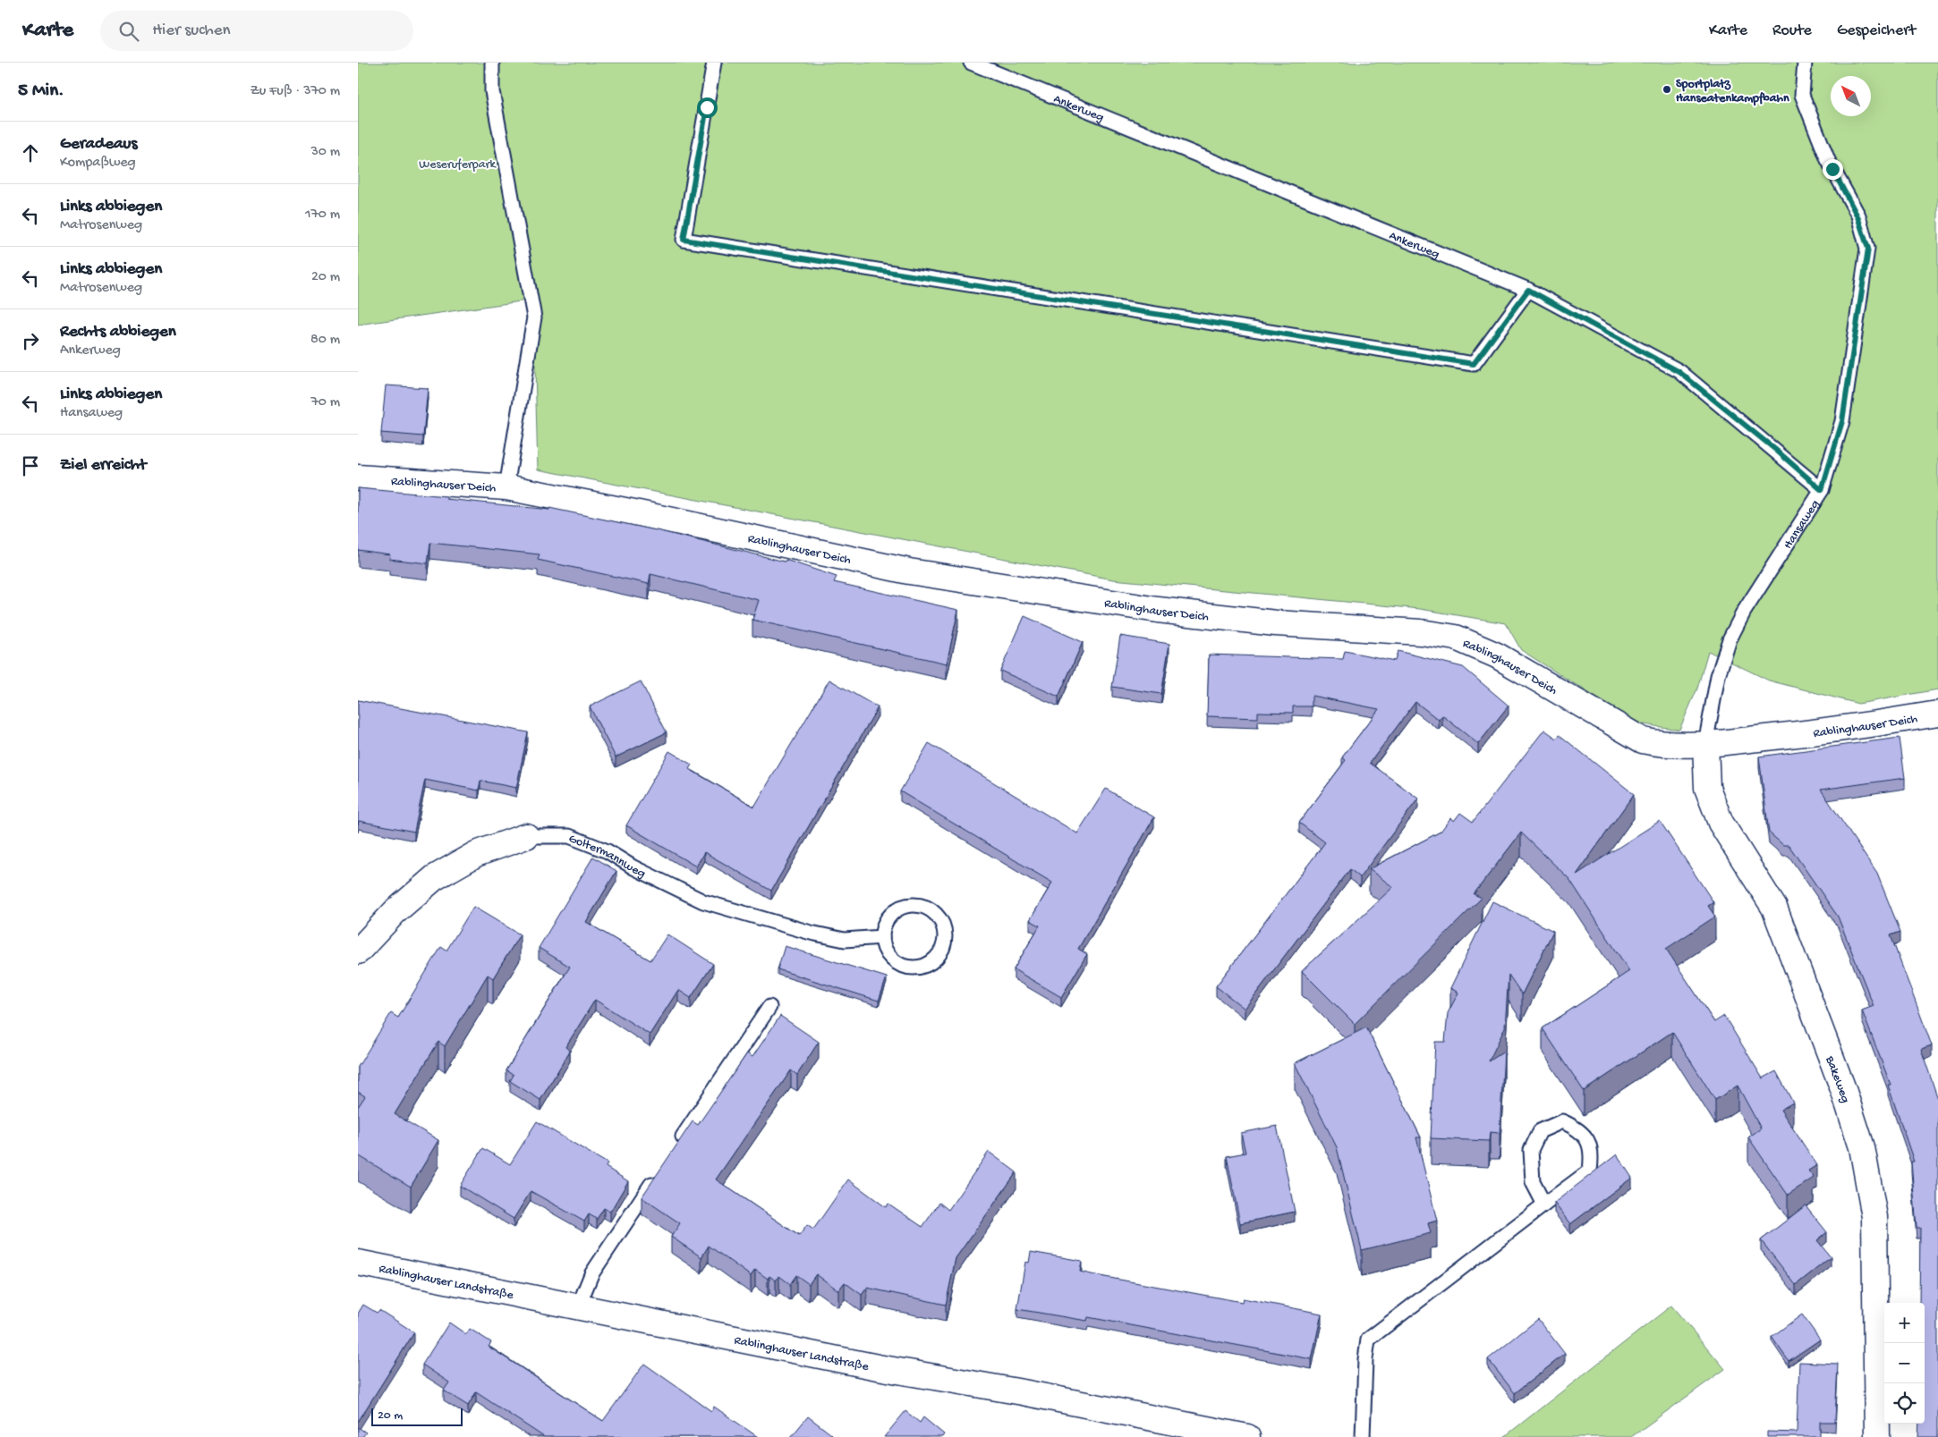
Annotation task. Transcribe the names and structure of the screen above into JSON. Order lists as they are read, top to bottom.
{
  "streets": {
    "street": [
      "Rablinghauser Deich",
      "Goltermannweg",
      "Bakeweg",
      "Rablinghauser Landstraße"
    ],
    "lane": ["Ankerweg", "Hansaweg"]
  },
  "crossings": [
    ["Ankerweg", "Hansaweg"],
    ["Rablinghauser Deich", "Hansaweg"],
    ["Rablinghauser Deich", "Bakeweg"],
    ["Hansaweg", "Bakeweg"]
  ],
  "parks": ["Weseruferpark"],
  "places": ["Sportplatz Hanseatenkampfbahn"],
  "scale_bar": "20 m",
  "north": "top left",
  "page": {
    "header": "Karte",
    "search": "Hier suchen",
    "nav": ["Karte", "Route", "Gespeichert"],
    "heading": ["5 Min.", "Zu Fuß · 370 m"],
    "list": [
      ["Geradeaus", "Kompaßweg", "30 m"],
      ["Links abbiegen", "Matrosenweg", "170 m"],
      ["Links abbiegen", "Matrosenweg", "20 m"],
      ["Rechts abbiegen", "Ankerweg", "80 m"],
      ["Links abbiegen", "Hansaweg", "70 m"],
      "Ziel erreicht"
    ],
    "map_buttons": ["+", "−"],
    "scale": "20 m"
  }
}
